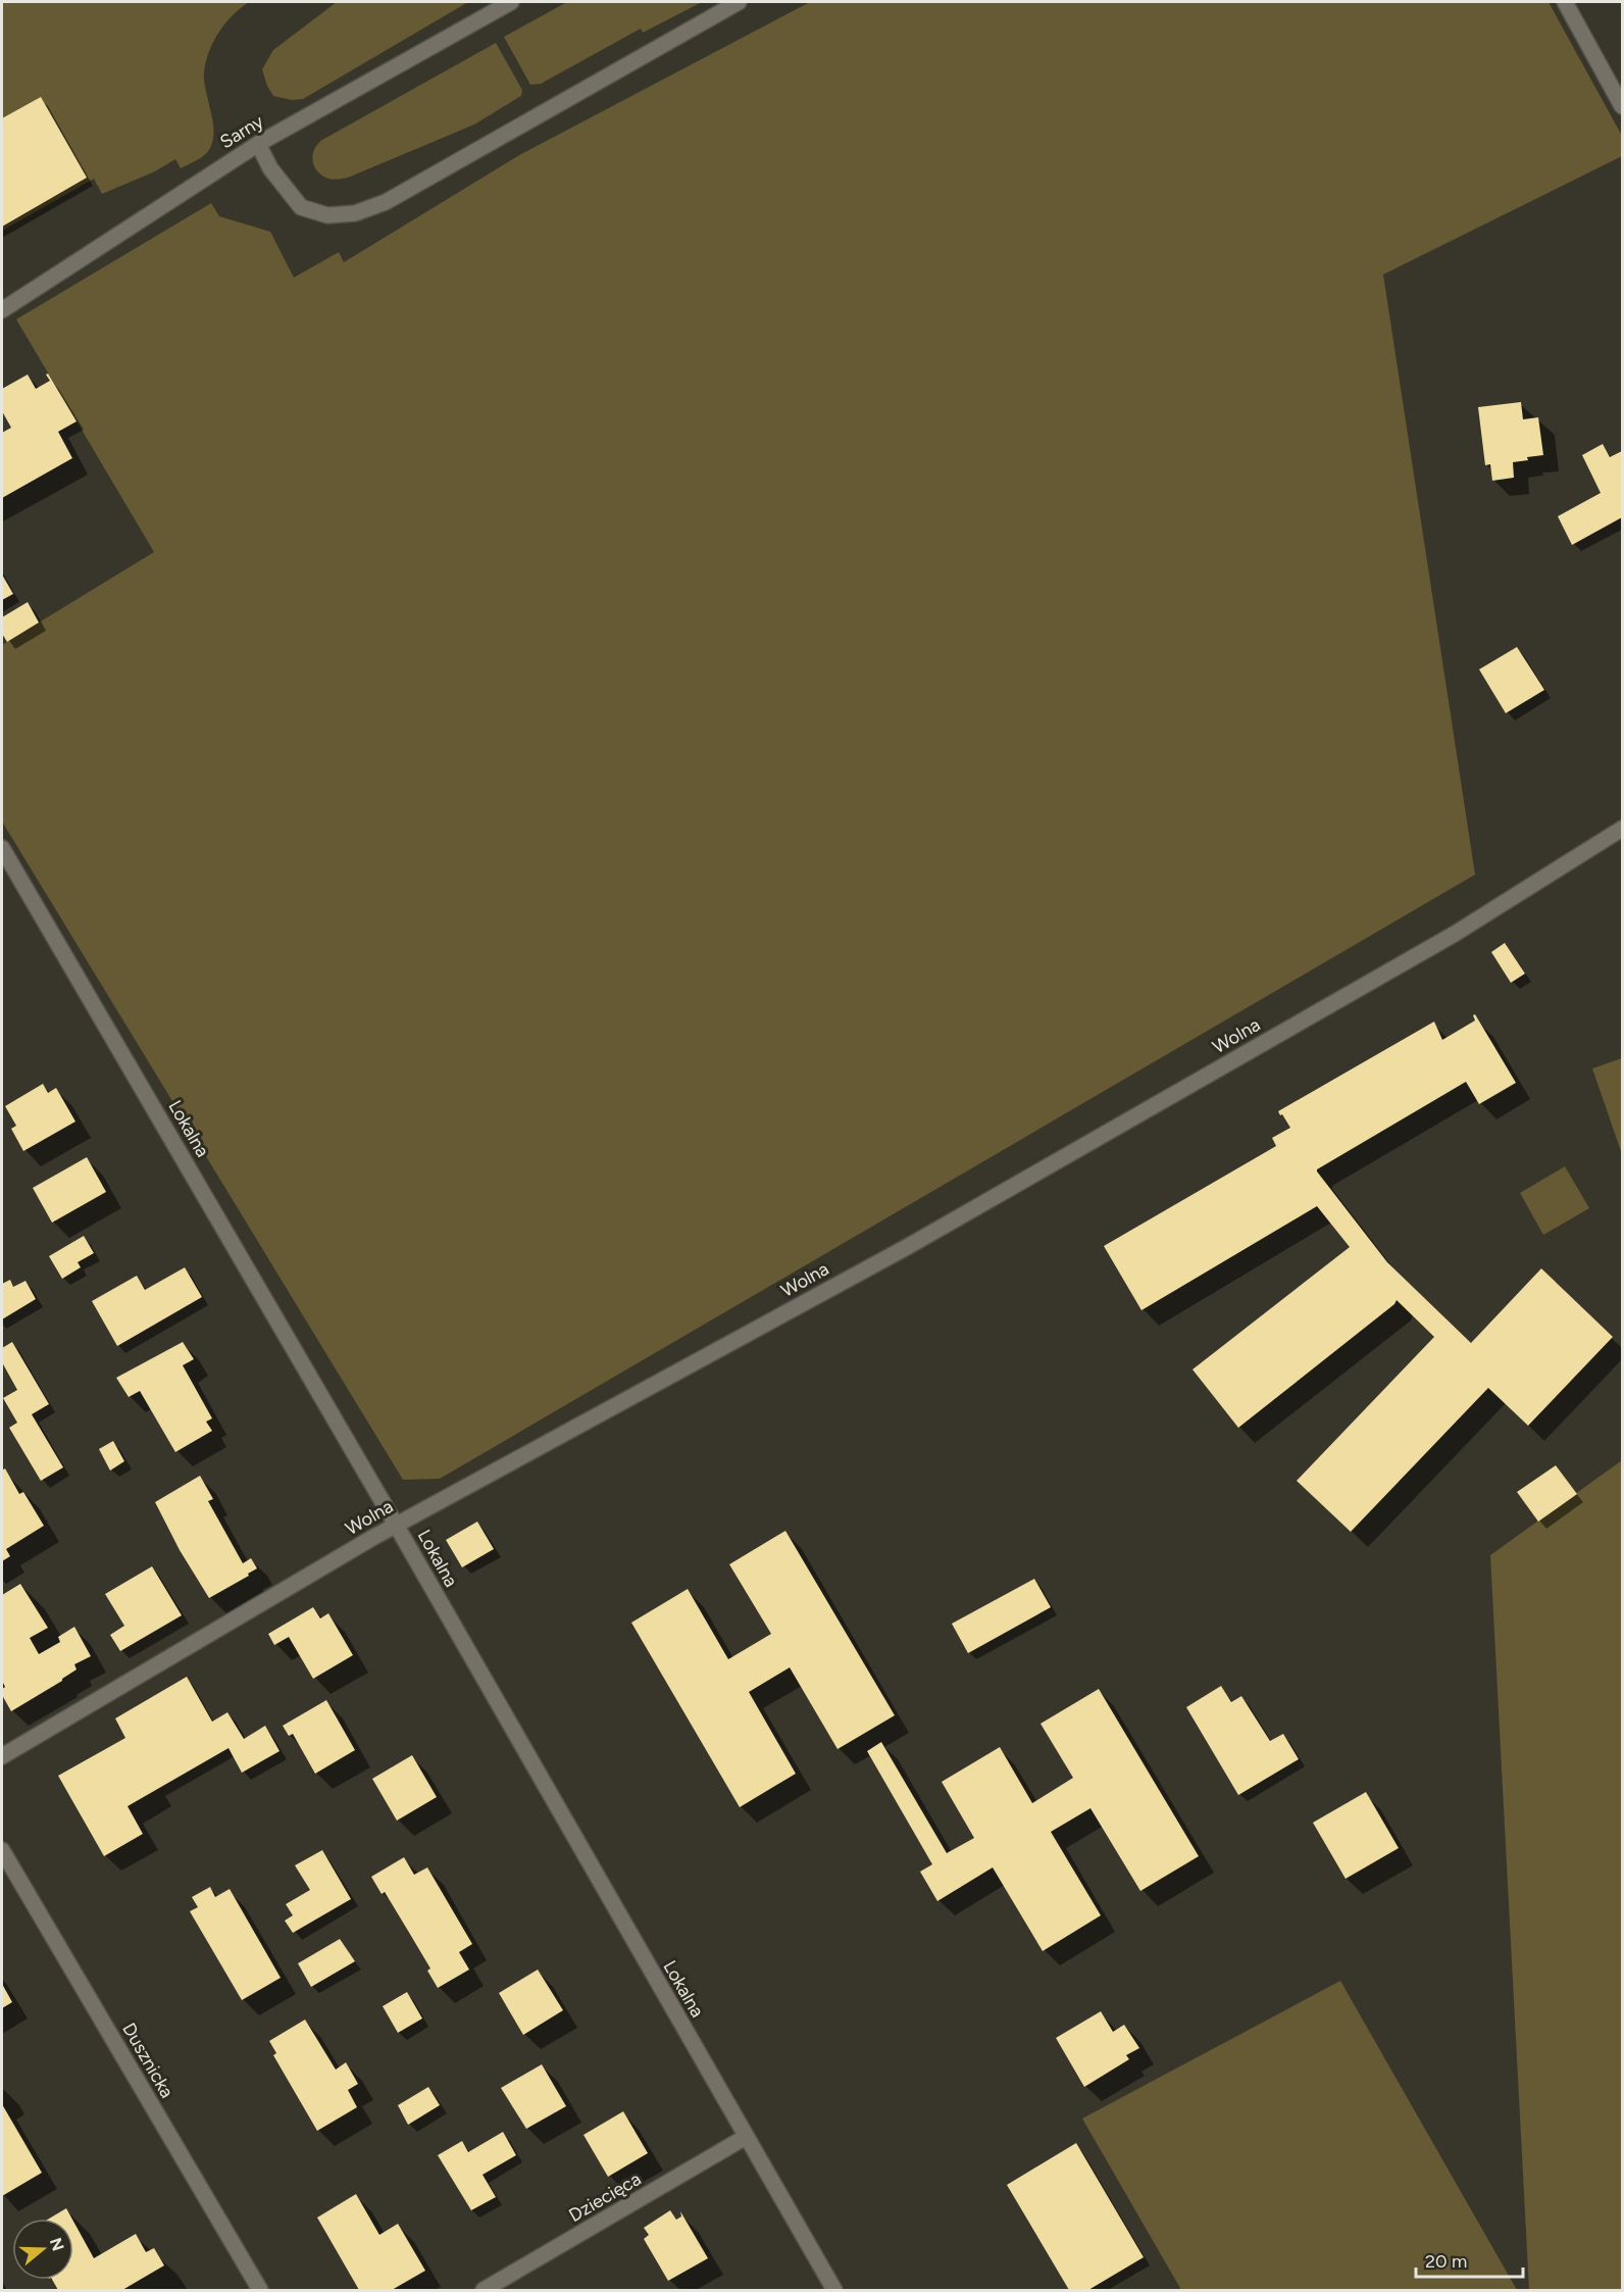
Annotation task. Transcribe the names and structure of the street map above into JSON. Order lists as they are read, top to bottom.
{
  "streets": {
    "street": [
      "Sarny",
      "Wolna",
      "Lokalna",
      "Dusznicka",
      "Dziecięca"
    ]
  },
  "crossings": [
    ["Wolna", "Lokalna"],
    ["Lokalna", "Dziecięca"]
  ],
  "scale_bar": "20 m",
  "north": "right"
}
